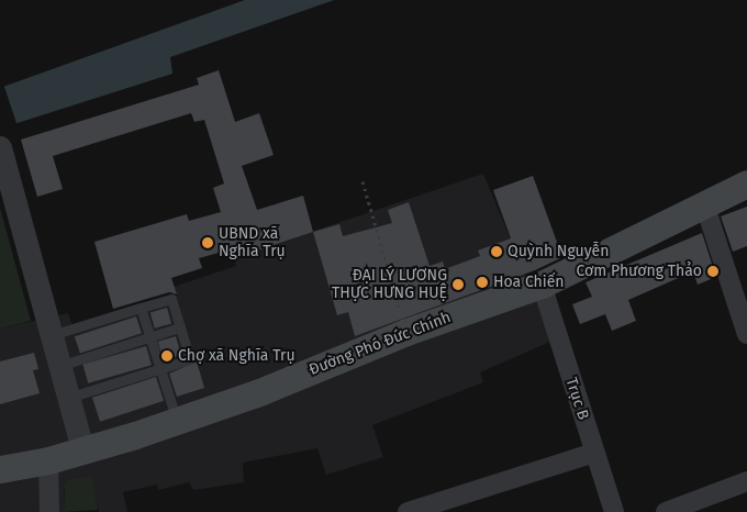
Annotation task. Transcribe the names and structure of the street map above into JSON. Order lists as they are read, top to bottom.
{
  "streets": {
    "main road": ["Đường Phó Đức Chính"],
    "street": ["Trục B"]
  },
  "crossings": [
    ["Đường Phó Đức Chính", "Trục B"]
  ],
  "places": [
    "UBND xã Nghĩa Trụ",
    "Quỳnh Nguyễn",
    "Cơm Phương Thảo",
    "Hoa Chiến",
    "ĐẠI LÝ LƯƠNG THỰC HƯNG HUỆ",
    "Chợ xã Nghĩa Trụ"
  ]
}
